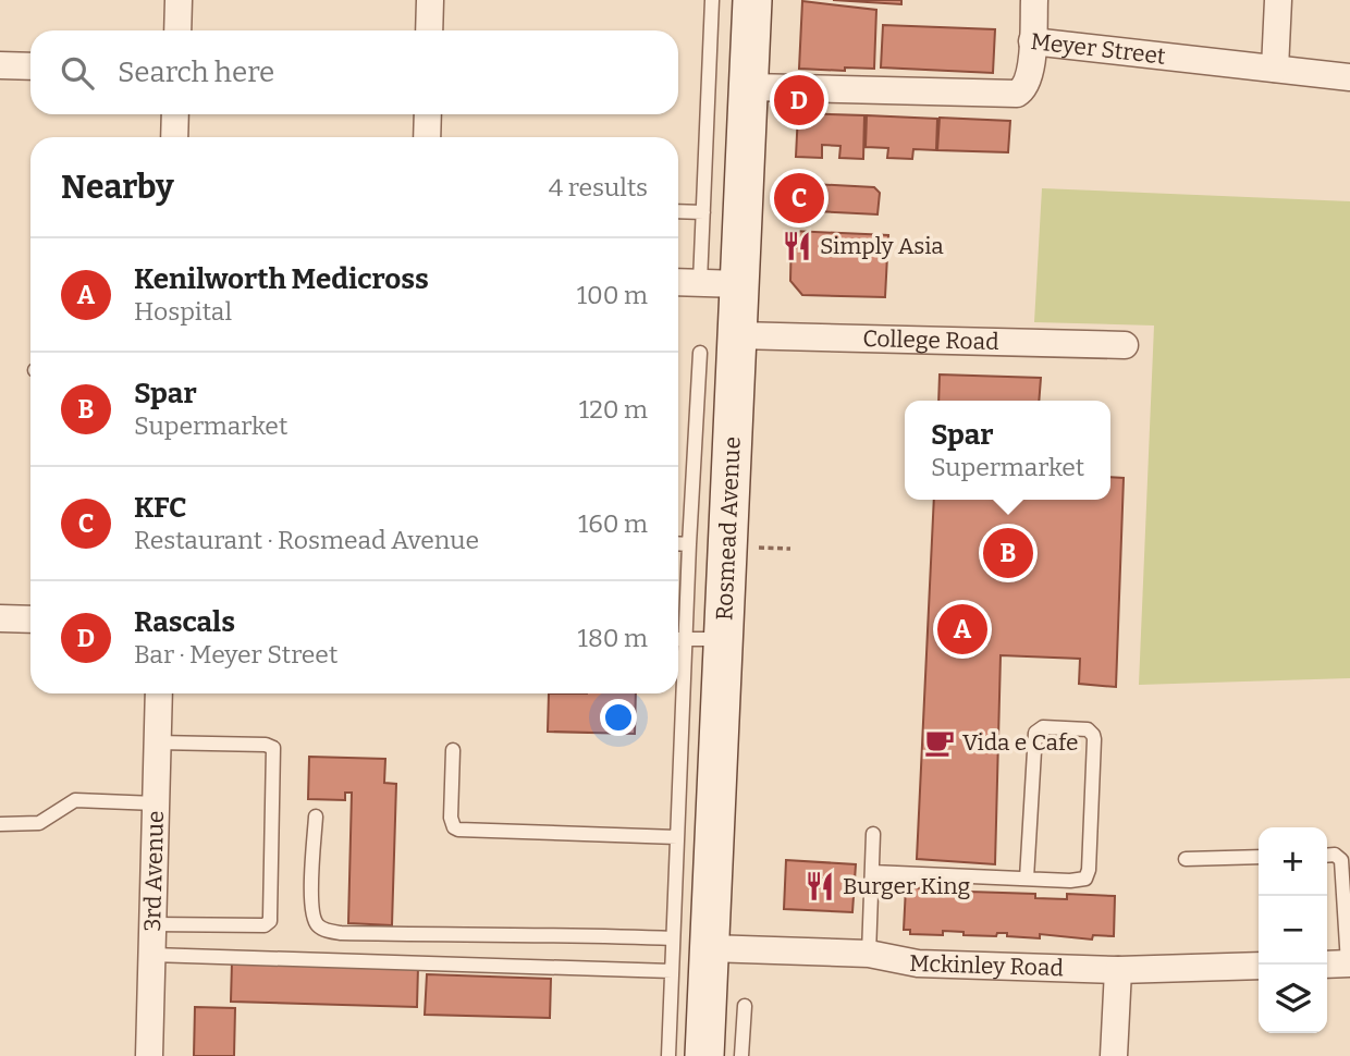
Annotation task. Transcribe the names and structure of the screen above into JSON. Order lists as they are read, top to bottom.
{
  "streets": {
    "main road": ["Rosmead Avenue"],
    "street": [
      "Meyer Street",
      "College Road",
      "3rd Avenue",
      "Mckinley Road"
    ]
  },
  "crossings": [
    ["Meyer Street", "Rosmead Avenue"],
    ["College Road", "Rosmead Avenue"],
    ["Rosmead Avenue", "Mckinley Road"]
  ],
  "places": {
    "restaurant": ["Simply Asia", "Burger King"],
    "cafe": ["Vida e Cafe"]
  },
  "page": {
    "search": "Search here",
    "pins": [
      "D",
      "C",
      "B",
      "A"
    ],
    "heading": ["Nearby", "4 results"],
    "list": [
      {
        "mark": "A",
        "name": "Kenilworth Medicross",
        "note": "Hospital",
        "value": "100 m"
      },
      {
        "mark": "B",
        "name": "Spar",
        "note": "Supermarket",
        "value": "120 m"
      },
      {
        "mark": "C",
        "name": "KFC",
        "note": "Restaurant · Rosmead Avenue",
        "value": "160 m"
      },
      {
        "mark": "D",
        "name": "Rascals",
        "note": "Bar · Meyer Street",
        "value": "180 m"
      }
    ],
    "popup": ["Spar", "Supermarket"],
    "map_buttons": ["+", "−"]
  }
}
